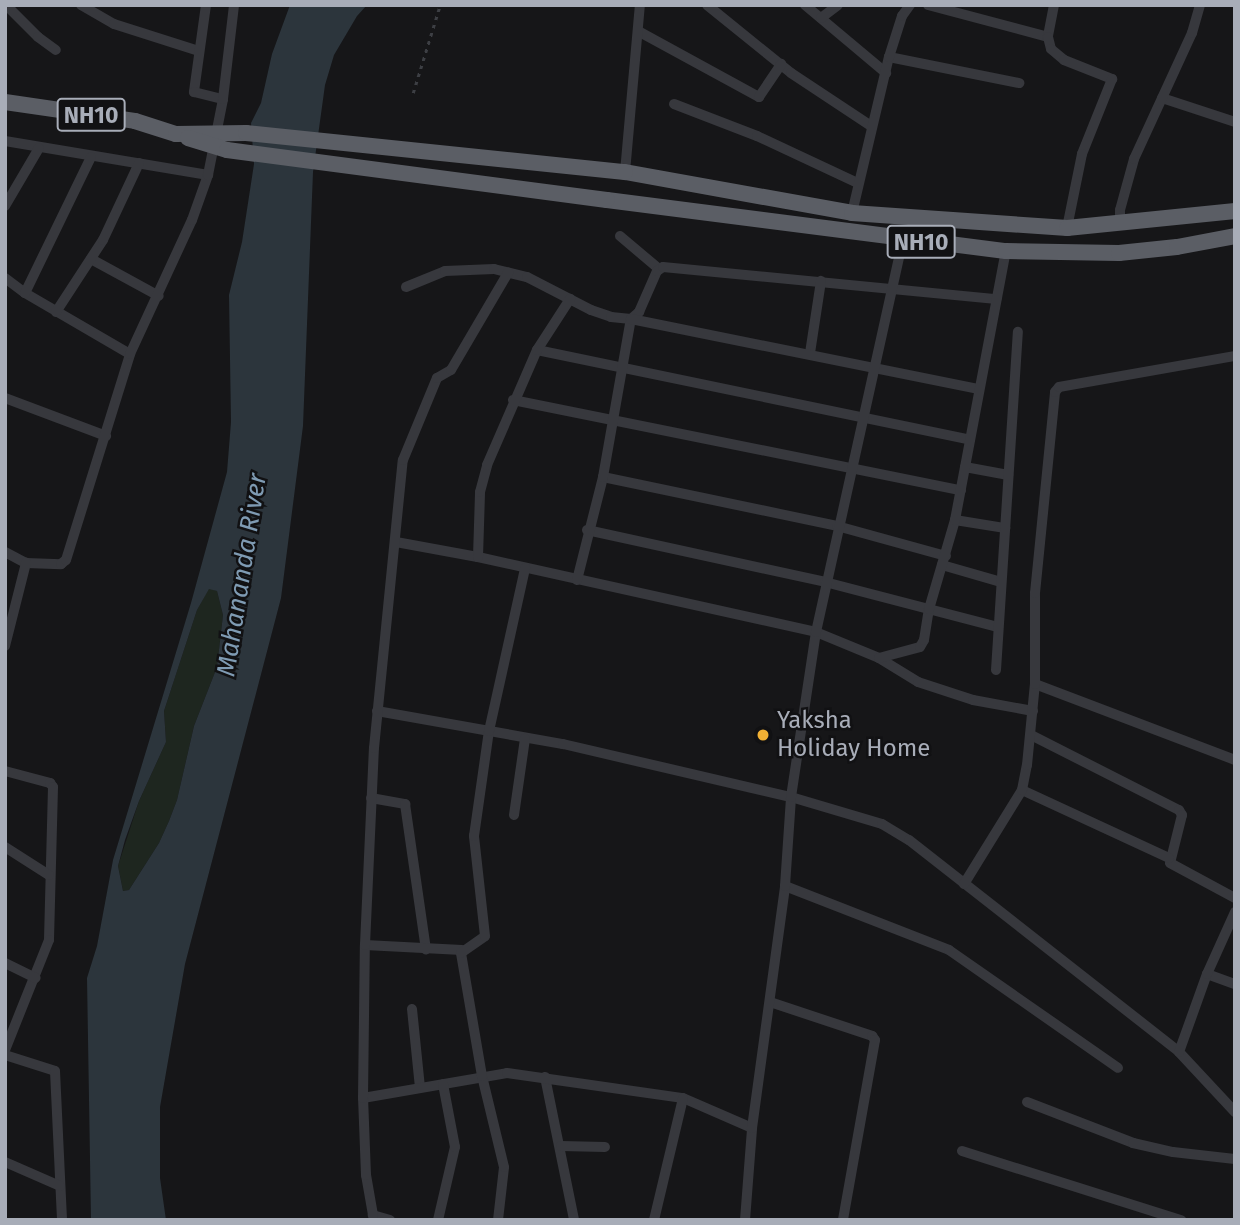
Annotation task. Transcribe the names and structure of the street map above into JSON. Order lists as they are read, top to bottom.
{
  "streets": {
    "highway": ["NH10"]
  },
  "water": ["Mahananda River"],
  "places": ["Yaksha Holiday Home"]
}
